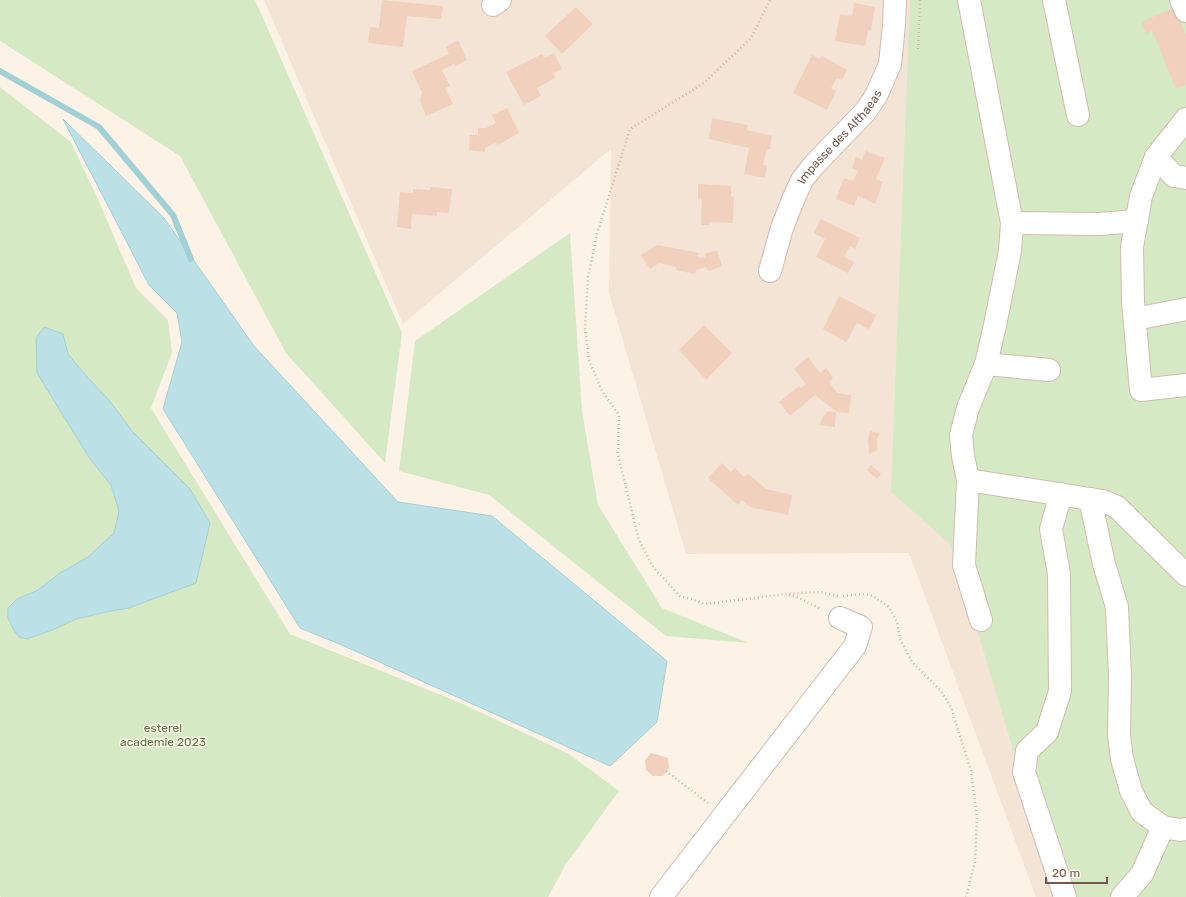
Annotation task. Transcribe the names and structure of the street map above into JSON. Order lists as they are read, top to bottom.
{
  "streets": {
    "street": ["Impasse des Althaeas"]
  },
  "parks": ["esterel academie 2023"],
  "scale_bar": "20 m"
}
